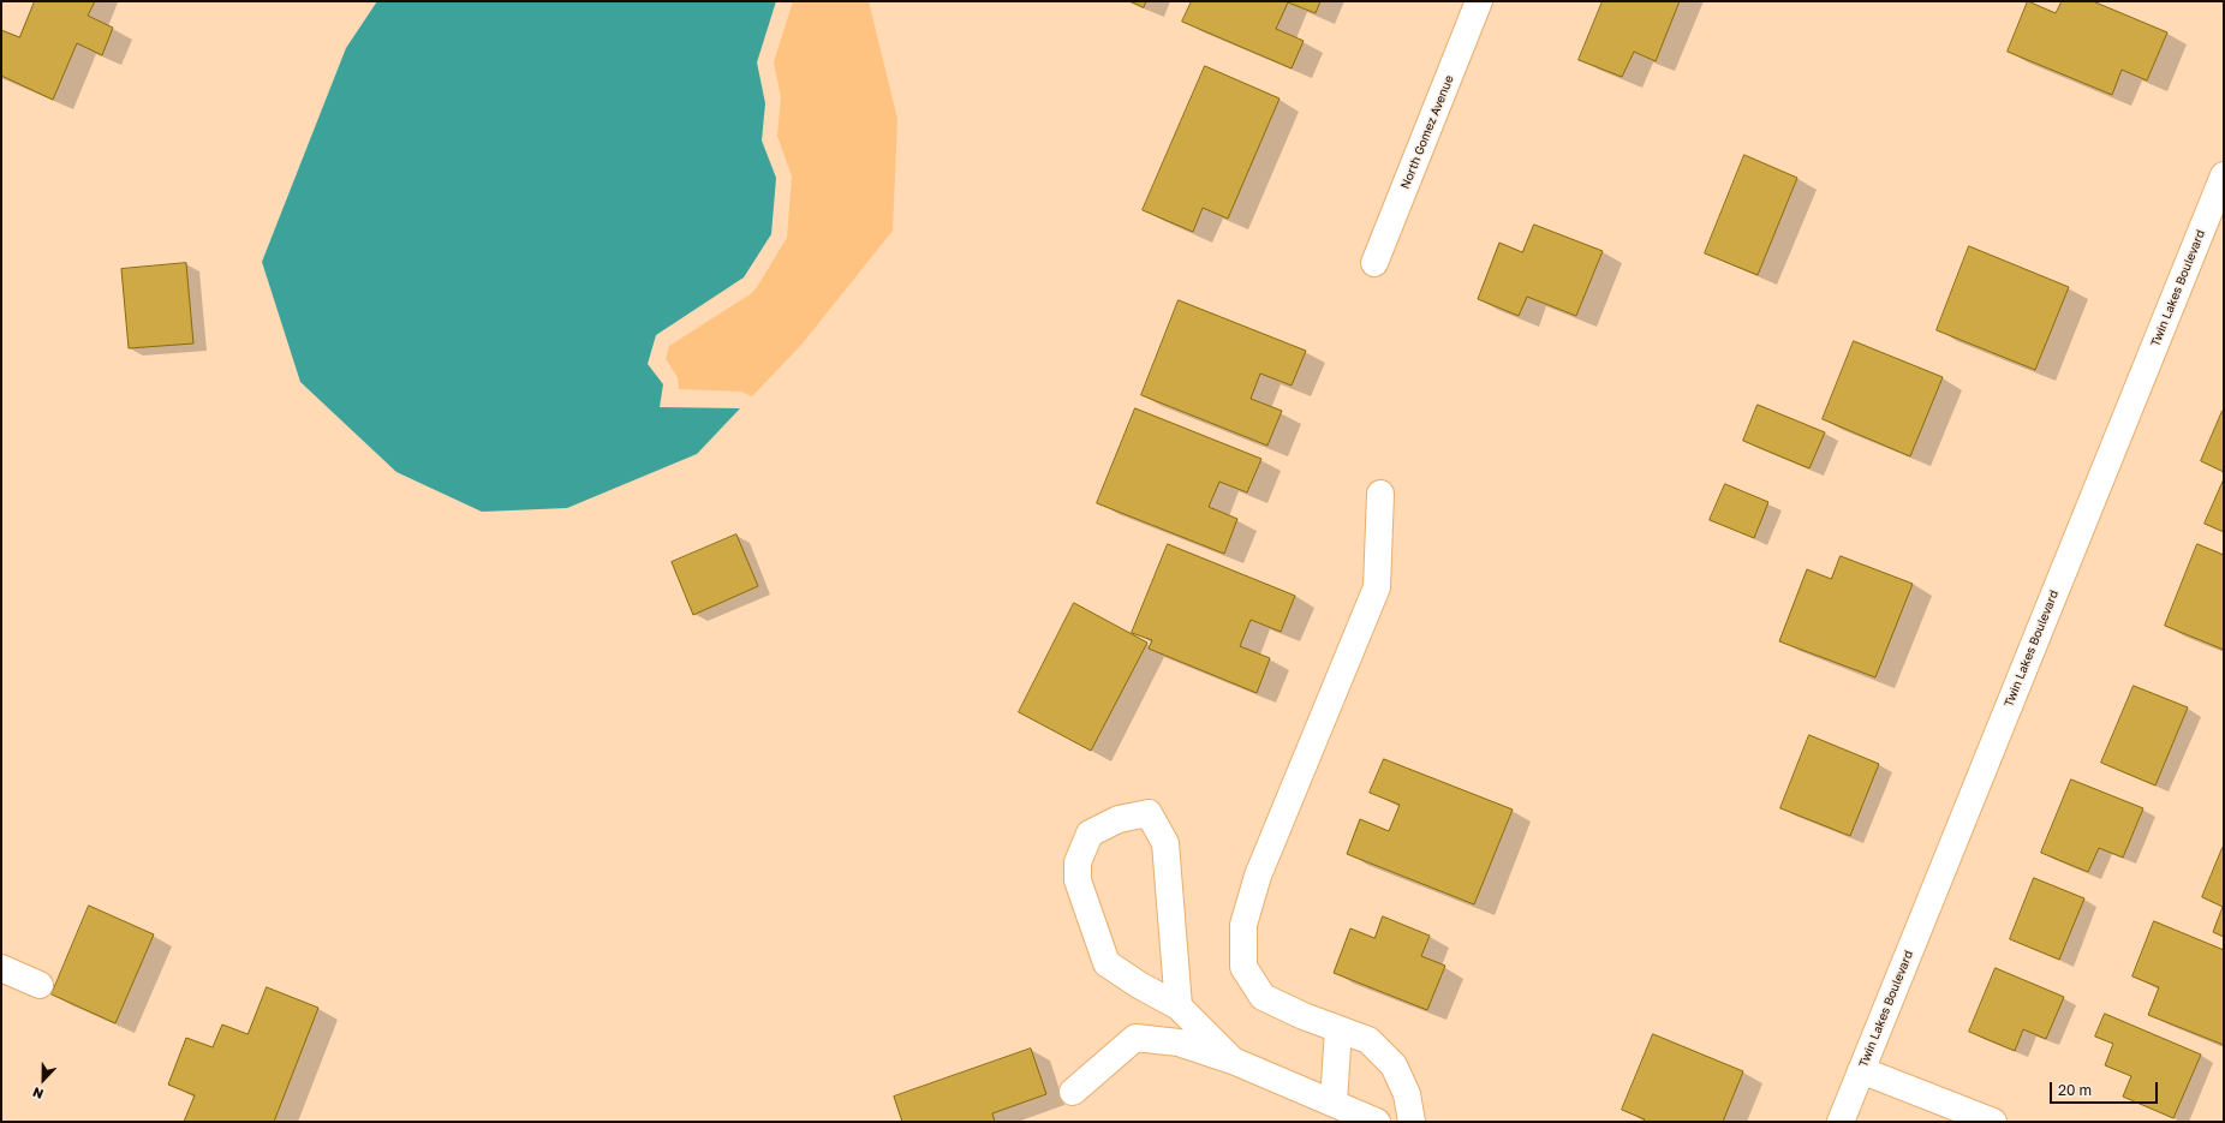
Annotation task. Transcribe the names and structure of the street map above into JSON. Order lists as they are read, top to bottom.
{
  "streets": {
    "street": ["North Gomez Avenue", "Twin Lakes Boulevard"]
  },
  "scale_bar": "20 m",
  "north": "bottom"
}
